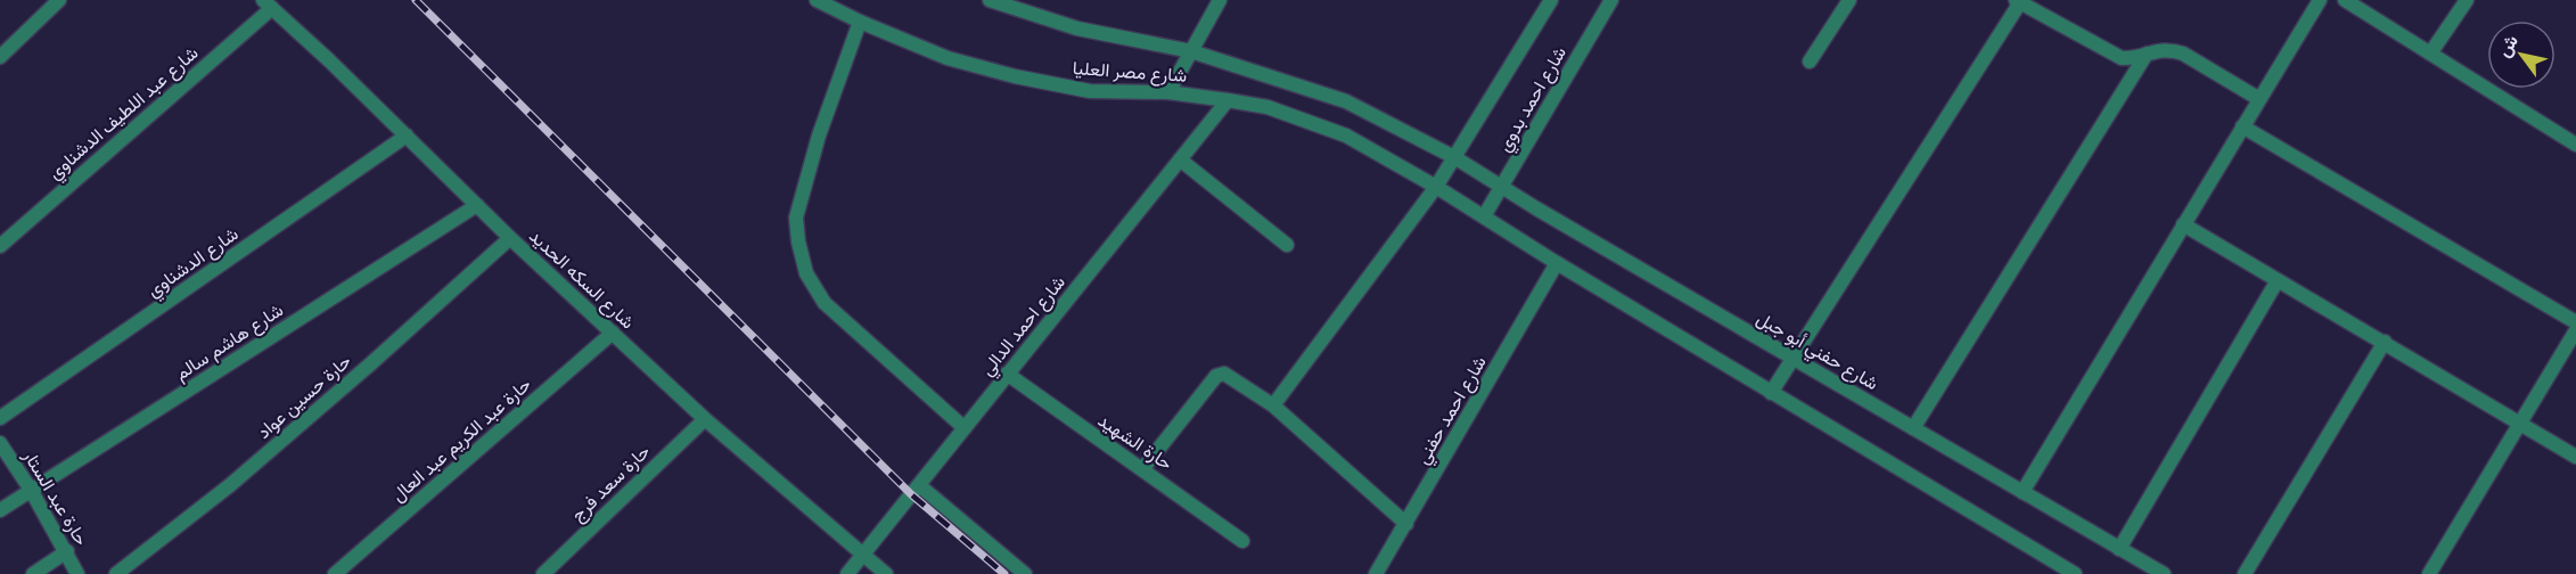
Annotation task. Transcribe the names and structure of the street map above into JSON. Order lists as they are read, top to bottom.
{
  "streets": {
    "street": [
      "شارع مصر العليا",
      "شارع احمد بدوي",
      "شارع عبد اللطيف الدشناوي",
      "شارع الدشناوي",
      "شارع السكه الحديد",
      "شارع احمد الدالي",
      "شارع هاشم سالم",
      "شارع حفني أبو جبل",
      "حارة حسين عواد",
      "شارع احمد حفني",
      "حارة عبد الكريم عبد العال",
      "حارة الشهيد",
      "حارة سعد فرج",
      "حارة عبد الستار"
    ]
  },
  "crossings": [
    ["شارع مصر العليا", "شارع احمد بدوي"],
    ["شارع مصر العليا", "شارع احمد الدالي"],
    ["شارع مصر العليا", "شارع حفني أبو جبل"],
    ["شارع احمد بدوي", "شارع حفني أبو جبل"],
    ["شارع عبد اللطيف الدشناوي", "شارع السكه الحديد"],
    ["شارع الدشناوي", "شارع السكه الحديد"],
    ["شارع السكه الحديد", "شارع احمد الدالي"],
    ["شارع السكه الحديد", "شارع هاشم سالم"],
    ["شارع السكه الحديد", "حارة حسين عواد"],
    ["شارع السكه الحديد", "حارة عبد الكريم عبد العال"],
    ["شارع السكه الحديد", "حارة سعد فرج"],
    ["شارع احمد الدالي", "حارة الشهيد"],
    ["شارع هاشم سالم", "حارة عبد الستار"]
  ],
  "north": "top left"
}
